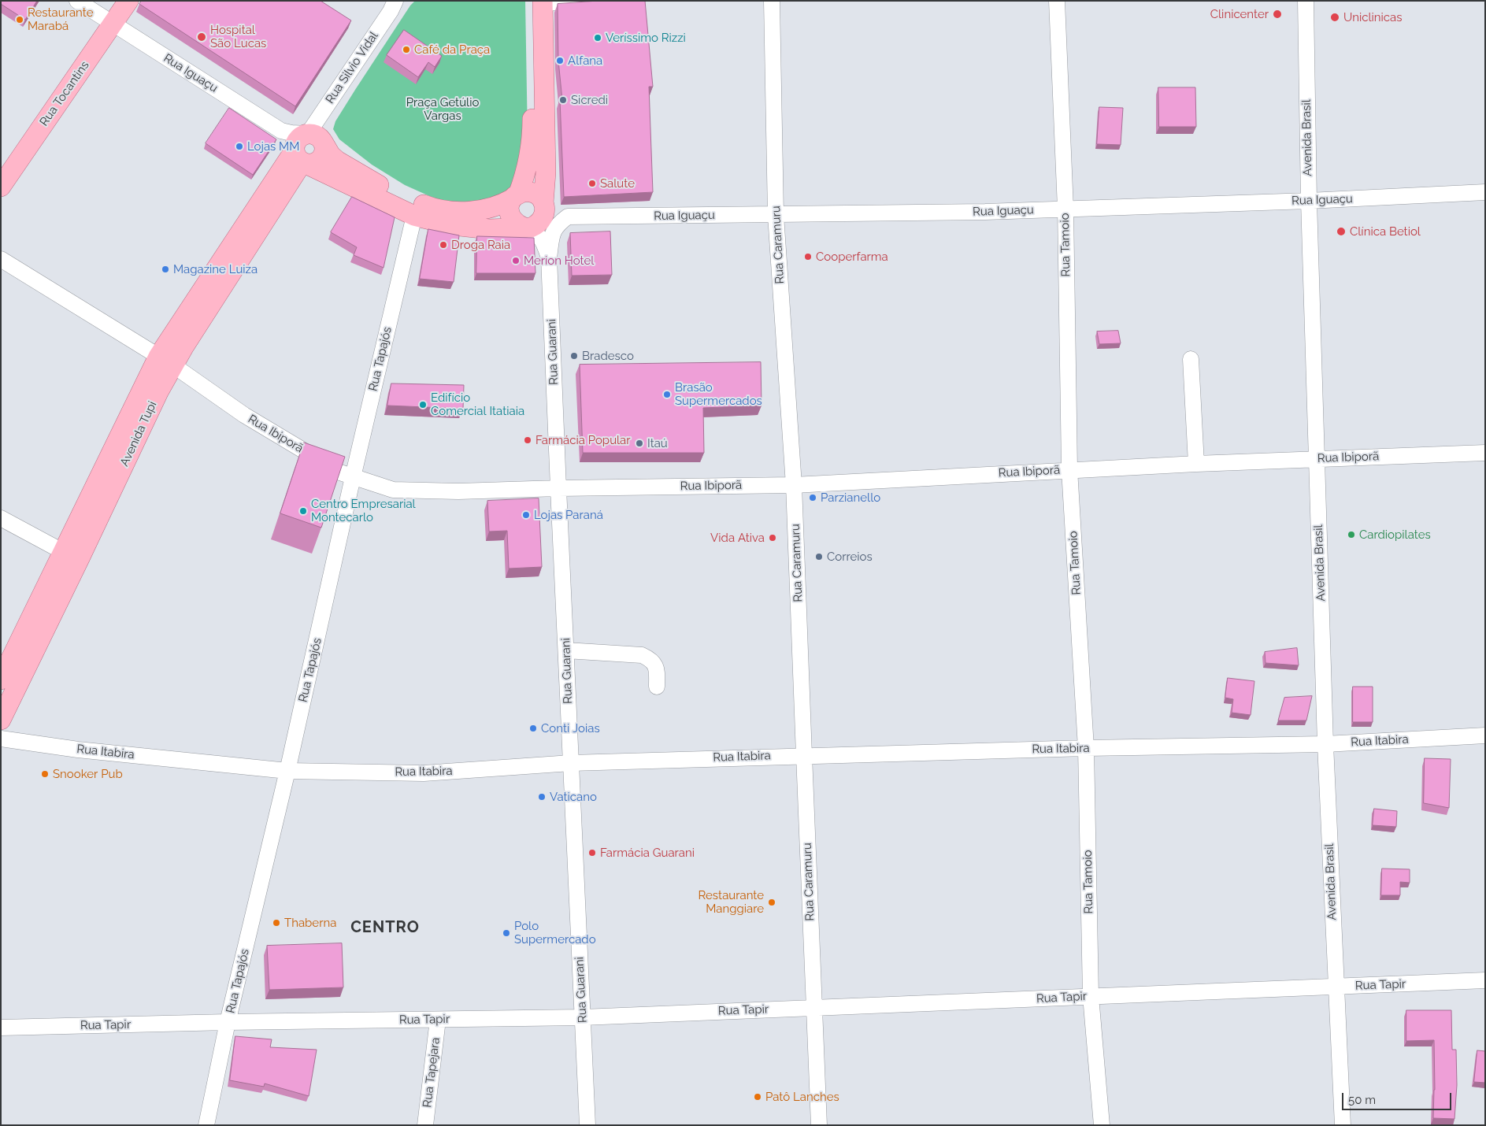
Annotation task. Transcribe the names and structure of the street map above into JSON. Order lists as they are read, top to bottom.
{
  "streets": {
    "main road": ["Rua Tocantins", "Avenida Tupi"],
    "street": [
      "Rua Silvio Vidal",
      "Rua Iguaçu",
      "Avenida Brasil",
      "Rua Caramuru",
      "Rua Tamoio",
      "Rua Guarani",
      "Rua Tapajós",
      "Rua Ibiporã",
      "Rua Itabira",
      "Rua Tapir",
      "Rua Tapejara"
    ]
  },
  "crossings": [
    ["Rua Silvio Vidal", "Rua Iguaçu"],
    ["Rua Silvio Vidal", "Avenida Tupi"],
    ["Rua Iguaçu", "Rua Tocantins"],
    ["Rua Iguaçu", "Avenida Brasil"],
    ["Rua Iguaçu", "Rua Caramuru"],
    ["Rua Iguaçu", "Rua Tamoio"],
    ["Rua Iguaçu", "Avenida Tupi"],
    ["Avenida Brasil", "Rua Ibiporã"],
    ["Avenida Brasil", "Rua Itabira"],
    ["Avenida Brasil", "Rua Tapir"],
    ["Rua Caramuru", "Rua Ibiporã"],
    ["Rua Caramuru", "Rua Itabira"],
    ["Rua Caramuru", "Rua Tapir"],
    ["Rua Tamoio", "Rua Ibiporã"],
    ["Rua Tamoio", "Rua Itabira"],
    ["Rua Tamoio", "Rua Tapir"],
    ["Rua Guarani", "Rua Ibiporã"],
    ["Rua Guarani", "Rua Itabira"],
    ["Rua Guarani", "Rua Tapir"],
    ["Rua Tapajós", "Rua Ibiporã"],
    ["Rua Tapajós", "Rua Itabira"],
    ["Rua Tapajós", "Rua Tapir"],
    ["Avenida Tupi", "Rua Ibiporã"],
    ["Rua Tapir", "Rua Tapejara"]
  ],
  "districts": ["CENTRO"],
  "parks": ["Praça Getúlio Vargas"],
  "places": [
    "Clinicenter",
    "Uniclinicas",
    "Restaurante Marabá",
    "Hospital São Lucas",
    "Veríssimo Rizzi",
    "Café da Praça",
    "Alfana",
    "Sicredi",
    "Lojas MM",
    "Salute",
    "Clínica Betiol",
    "Droga Raia",
    "Cooperfarma",
    "Merion Hotel",
    "Magazine Luiza",
    "Bradesco",
    "Brasão Supermercados",
    "Edifício Comercial Itatiaia",
    "Farmácia Popular",
    "Itaú",
    "Parzianello",
    "Centro Empresarial Montecarlo",
    "Lojas Paraná",
    "Cardiopilates",
    "Vida Ativa",
    "Correios",
    "Conti Joias",
    "Snooker Pub",
    "Vaticano",
    "Farmácia Guarani",
    "Restaurante Manggiare",
    "Thaberna",
    "Polo Supermercado",
    "Patô Lanches"
  ],
  "scale_bar": "50 m"
}
